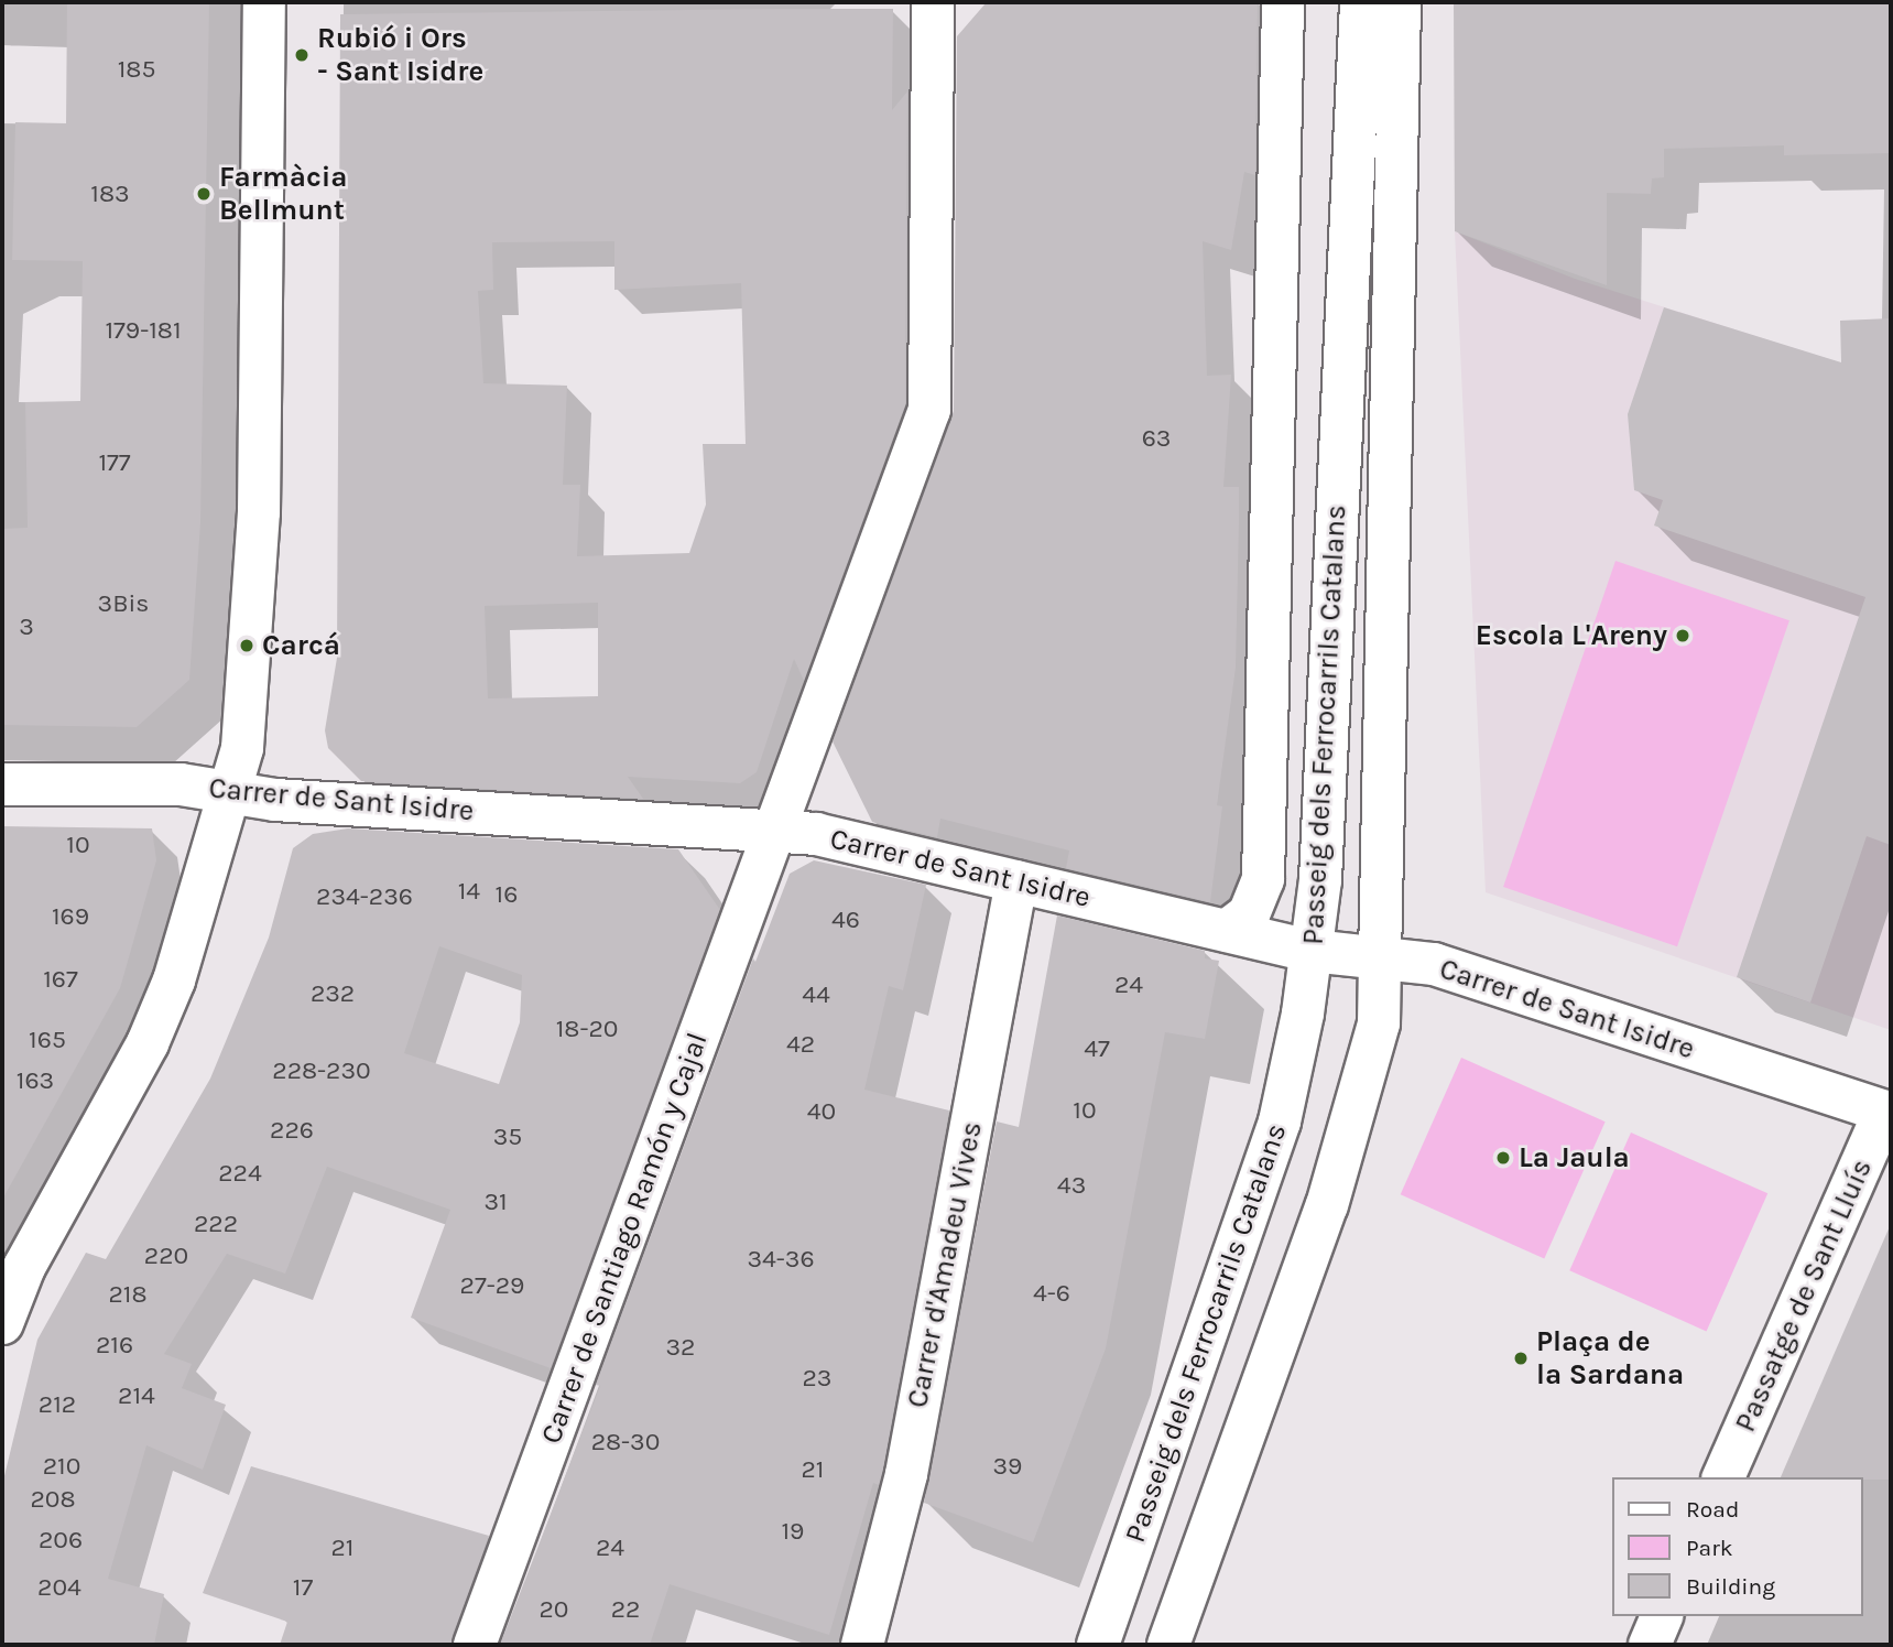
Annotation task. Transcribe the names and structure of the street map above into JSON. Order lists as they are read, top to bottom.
{
  "streets": {
    "street": [
      "Passeig dels Ferrocarrils Catalans",
      "Carrer de Sant Isidre",
      "Carrer de Santiago Ramón y Cajal",
      "Carrer d'Amadeu Vives",
      "Passatge de Sant Lluís"
    ]
  },
  "crossings": [
    ["Passeig dels Ferrocarrils Catalans", "Carrer de Sant Isidre"],
    ["Carrer de Sant Isidre", "Carrer de Santiago Ramón y Cajal"],
    ["Carrer de Sant Isidre", "Carrer d'Amadeu Vives"],
    ["Carrer de Sant Isidre", "Passatge de Sant Lluís"]
  ],
  "places": [
    "Rubió i Ors - Sant Isidre",
    "Farmàcia Bellmunt",
    "Escola L'Areny",
    "Carcá",
    "La Jaula",
    "Plaça de la Sardana"
  ],
  "house_numbers": [
    "185",
    "183",
    "179-181",
    "63",
    "177",
    "3Bis",
    "3",
    "10",
    "14",
    "16",
    "234-236",
    "169",
    "46",
    "167",
    "24",
    "232",
    "44",
    "18-20",
    "165",
    "42",
    "47",
    "228-230",
    "163",
    "10",
    "40",
    "226",
    "35",
    "224",
    "43",
    "31",
    "222",
    "220",
    "34-36",
    "27-29",
    "4-6",
    "218",
    "216",
    "32",
    "23",
    "214",
    "212",
    "28-30",
    "210",
    "39",
    "21",
    "208",
    "19",
    "206",
    "21",
    "24",
    "204",
    "17",
    "20",
    "22"
  ],
  "legend": ["Road", "Park", "Building"]
}
